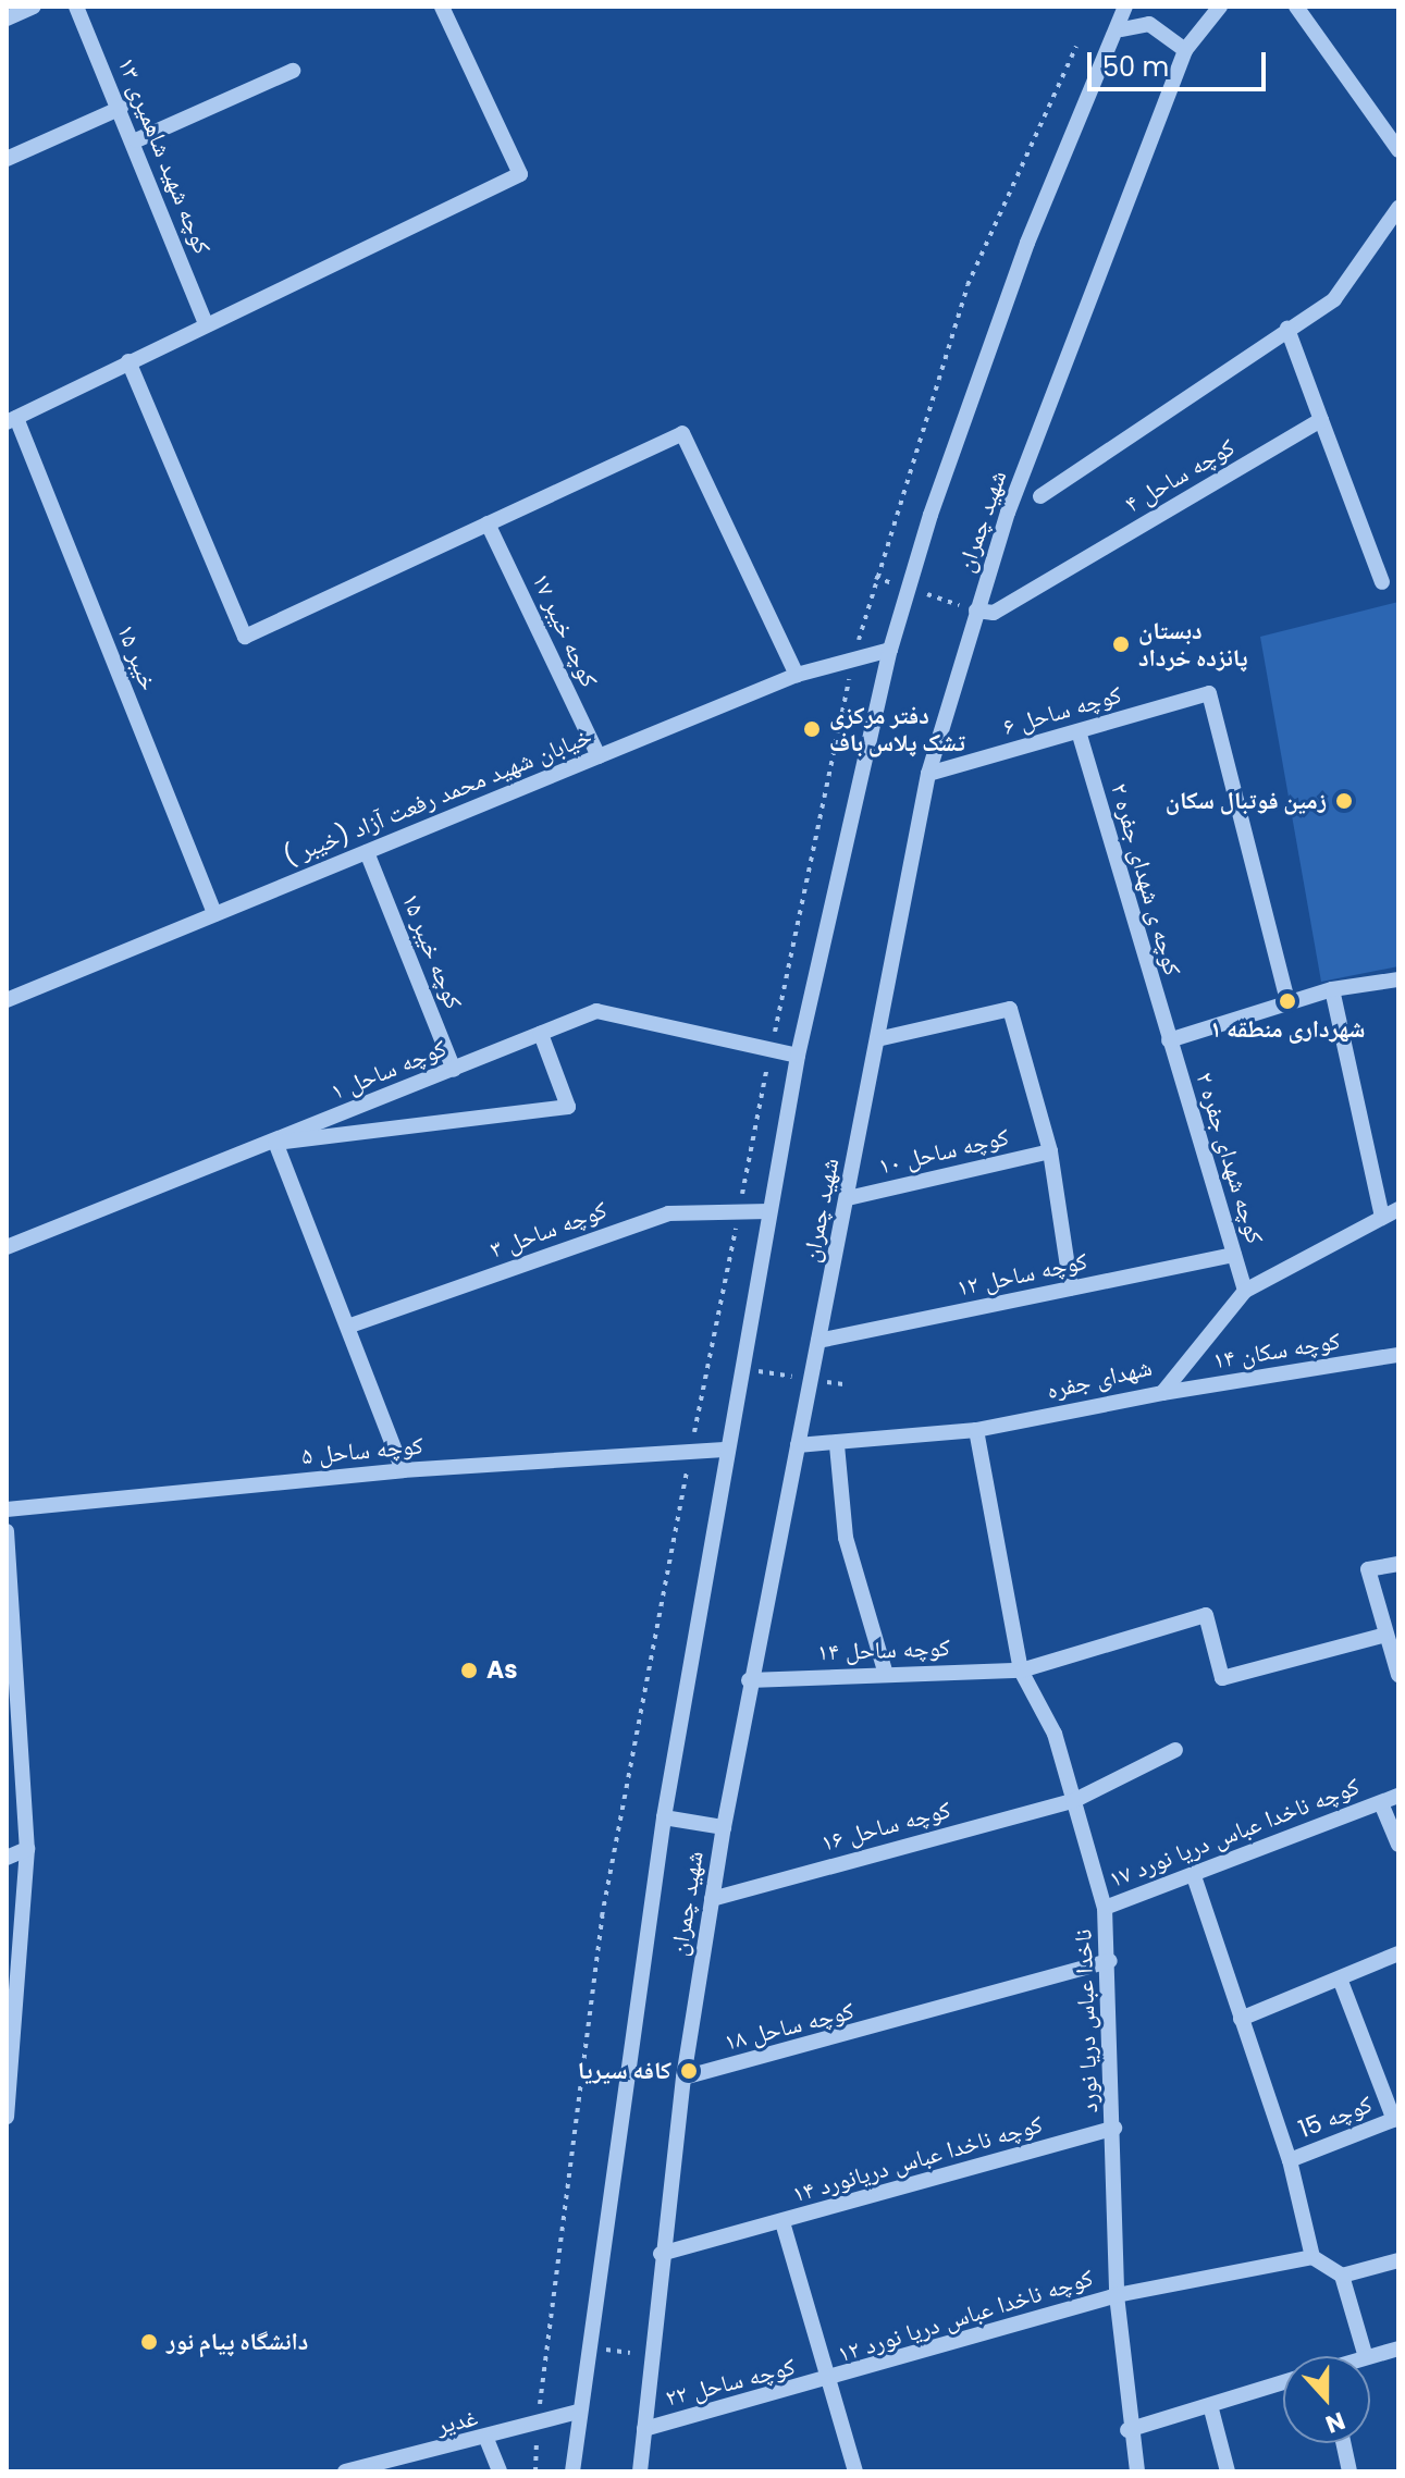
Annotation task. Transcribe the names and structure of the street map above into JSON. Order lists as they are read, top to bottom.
{
  "streets": {
    "street": [
      "کوچه شهید شاهمیری ۱۳",
      "کوچه ساحل ۴",
      "شهید چمران",
      "کوچه خیبر ۱۷",
      "خیبر ۱۵",
      "کوچه ساحل ۶",
      "( خیبر) خیابان شهید محمد رفعت آزاد",
      "کوچه ی شهدای جفره ۲",
      "کوچه خیبر ۱۵",
      "کوچه ساحل ۱",
      "کوچه ساحل ۱۰",
      "کوچه شهدای جفره ۲",
      "کوچه ساحل ۳",
      "کوچه ساحل ۱۲",
      "کوچه سکان ۱۴",
      "شهدای جفره",
      "کوچه ساحل ۵",
      "کوچه ساحل ۱۴",
      "کوچه ساحل ۱۶",
      "کوچه ناخدا عباس دریا نورد ۱۷",
      "ناخدا عباس دریا نورد",
      "کوچه ساحل ۱۸",
      "کوچه 15",
      "کوچه ناخدا عباس دریانورد ۱۴",
      "کوچه ناخدا عباس دریا نورد ۱۲",
      "کوچه ساحل ۲۲",
      "غدیر"
    ]
  },
  "crossings": [
    ["کوچه ساحل ۴", "شهید چمران"],
    ["شهید چمران", "کوچه ساحل ۶"],
    ["شهید چمران", "( خیبر) خیابان شهید محمد رفعت آزاد"],
    ["شهید چمران", "کوچه ساحل ۱"],
    ["شهید چمران", "کوچه ساحل ۱۰"],
    ["شهید چمران", "کوچه ساحل ۳"],
    ["شهید چمران", "کوچه ساحل ۱۲"],
    ["شهید چمران", "شهدای جفره"],
    ["شهید چمران", "کوچه ساحل ۵"],
    ["شهید چمران", "کوچه ساحل ۱۴"],
    ["شهید چمران", "کوچه ساحل ۱۶"],
    ["شهید چمران", "کوچه ساحل ۱۸"],
    ["شهید چمران", "کوچه ناخدا عباس دریانورد ۱۴"],
    ["شهید چمران", "کوچه ساحل ۲۲"],
    ["شهید چمران", "غدیر"],
    ["کوچه خیبر ۱۷", "( خیبر) خیابان شهید محمد رفعت آزاد"],
    ["خیبر ۱۵", "( خیبر) خیابان شهید محمد رفعت آزاد"],
    ["کوچه ساحل ۶", "کوچه ی شهدای جفره ۲"],
    ["( خیبر) خیابان شهید محمد رفعت آزاد", "کوچه خیبر ۱۵"],
    ["کوچه ی شهدای جفره ۲", "کوچه شهدای جفره ۲"],
    ["کوچه خیبر ۱۵", "کوچه ساحل ۱"],
    ["کوچه شهدای جفره ۲", "کوچه ساحل ۱۲"],
    ["کوچه شهدای جفره ۲", "شهدای جفره"],
    ["کوچه سکان ۱۴", "شهدای جفره"],
    ["شهدای جفره", "ناخدا عباس دریا نورد"],
    ["کوچه ساحل ۱۴", "ناخدا عباس دریا نورد"],
    ["کوچه ساحل ۱۶", "ناخدا عباس دریا نورد"],
    ["کوچه ناخدا عباس دریا نورد ۱۷", "ناخدا عباس دریا نورد"],
    ["ناخدا عباس دریا نورد", "کوچه ساحل ۱۸"],
    ["ناخدا عباس دریا نورد", "کوچه ناخدا عباس دریانورد ۱۴"],
    ["ناخدا عباس دریا نورد", "کوچه ناخدا عباس دریا نورد ۱۲"],
    ["کوچه ناخدا عباس دریا نورد ۱۲", "کوچه ساحل ۲۲"]
  ],
  "places": [
    "دبستان پانزده خرداد",
    "دفتر مرکزی تشک پلاس باف",
    "زمین فوتبال سکان",
    "شهرداری منطقه ١",
    "As",
    "کافه سیریا",
    "دانشگاه پیام نور"
  ],
  "scale_bar": "50 m",
  "north": "bottom"
}
